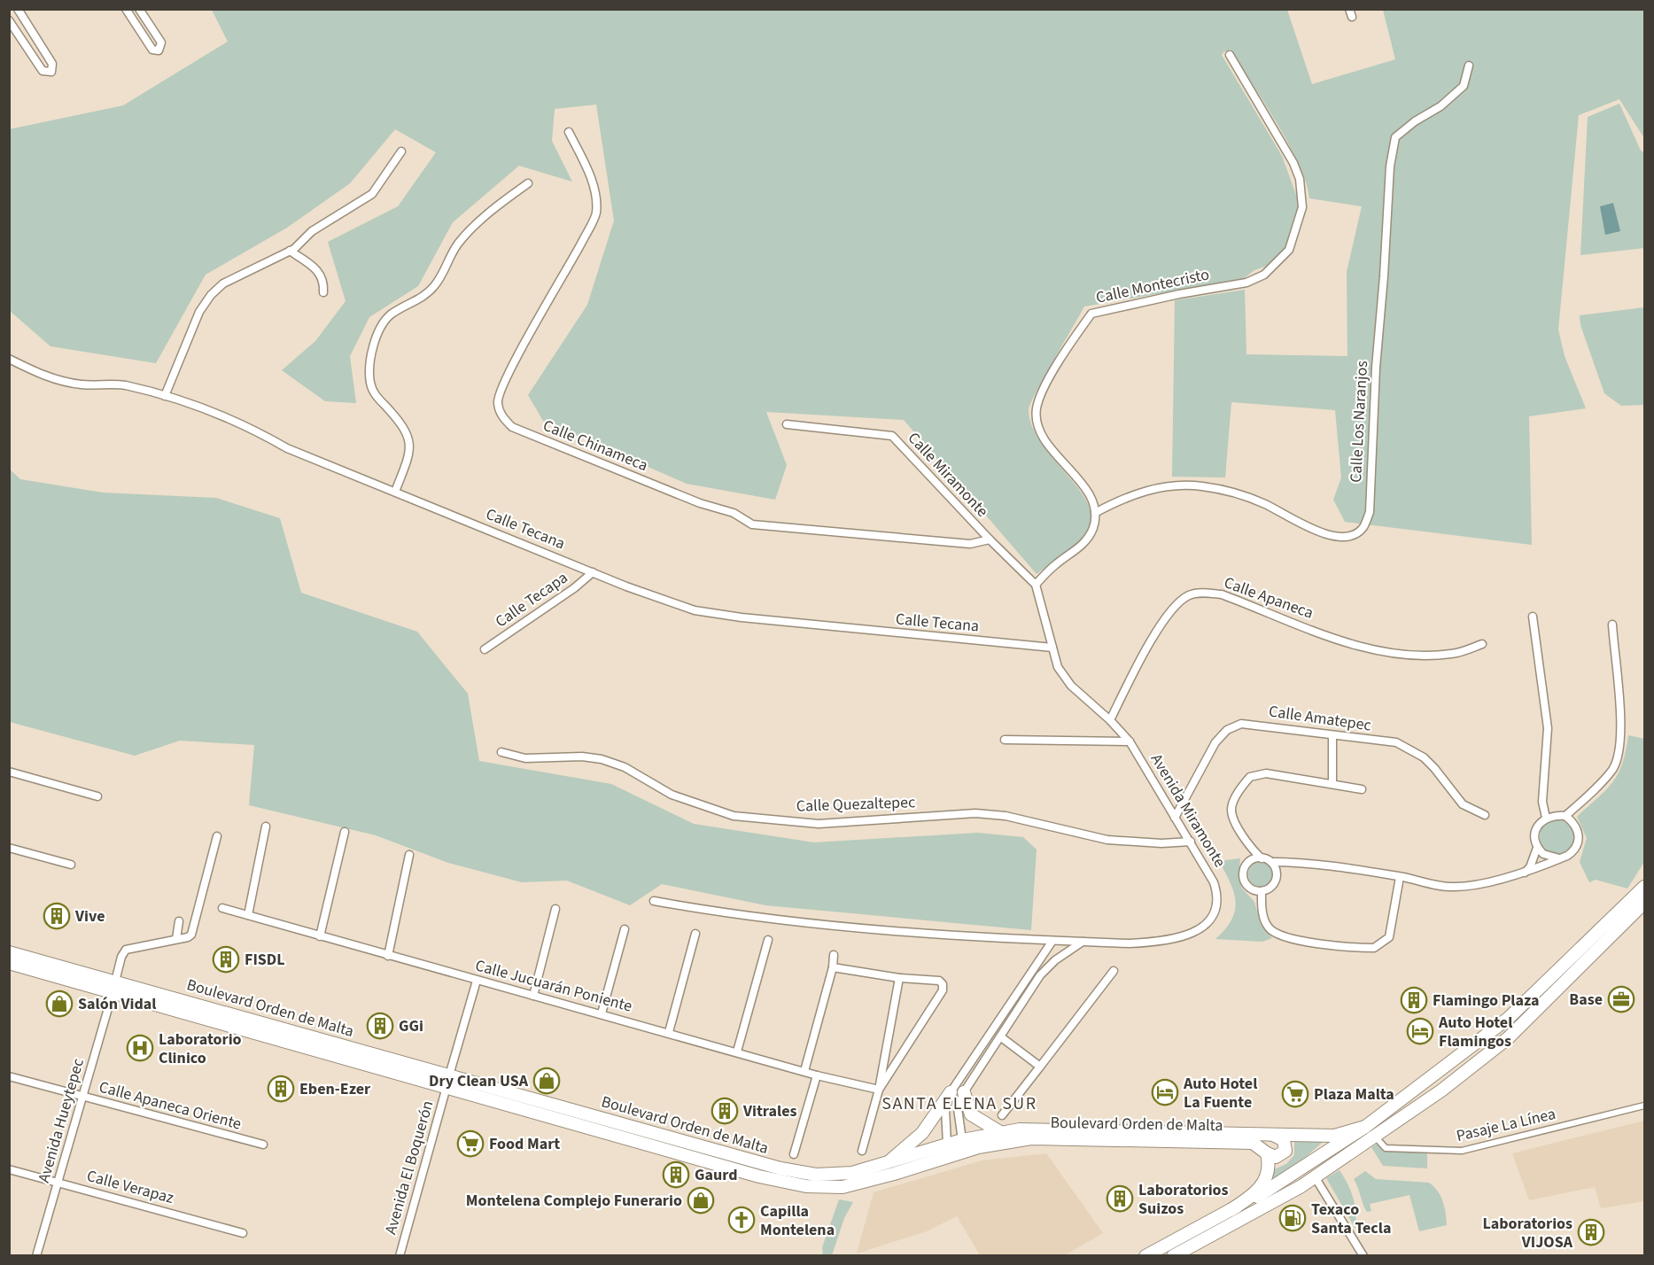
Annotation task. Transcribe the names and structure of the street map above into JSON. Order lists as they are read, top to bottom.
{
  "streets": {
    "highway": ["Boulevard Orden de Malta"],
    "street": [
      "Calle Montecristo",
      "Calle Los Naranjos",
      "Calle Chinameca",
      "Calle Miramonte",
      "Calle Tecana",
      "Calle Apaneca",
      "Calle Tecapa",
      "Calle Amatepec",
      "Calle Quezaltepec",
      "Avenida Miramonte",
      "Calle Jucuarán Poniente",
      "Calle Apaneca Oriente",
      "Avenida Hueytepec",
      "Pasaje La Línea",
      "Avenida El Boquerón",
      "Calle Verapaz"
    ]
  },
  "crossings": [
    ["Calle Montecristo", "Calle Los Naranjos"],
    ["Calle Chinameca", "Calle Miramonte"],
    ["Calle Miramonte", "Avenida Miramonte"],
    ["Calle Tecana", "Calle Tecapa"],
    ["Calle Tecana", "Avenida Miramonte"],
    ["Calle Apaneca", "Avenida Miramonte"],
    ["Calle Amatepec", "Avenida Miramonte"],
    ["Calle Quezaltepec", "Avenida Miramonte"],
    ["Calle Jucuarán Poniente", "Avenida El Boquerón"],
    ["Boulevard Orden de Malta", "Avenida Hueytepec"],
    ["Boulevard Orden de Malta", "Avenida El Boquerón"],
    ["Calle Apaneca Oriente", "Avenida Hueytepec"],
    ["Avenida Hueytepec", "Calle Verapaz"]
  ],
  "districts": ["SANTA ELENA SUR"],
  "places": {
    "building": [
      "Vive",
      "FISDL",
      "Flamingo Plaza",
      "GGi",
      "Eben-Ezer",
      "Vitrales",
      "Gaurd",
      "Laboratorios Suizos",
      "Laboratorios VIJOSA"
    ],
    "office": ["Base"],
    "shop": ["Salón Vidal", "Dry Clean USA", "Montelena Complejo Funerario"],
    "hotel": ["Auto Hotel Flamingos", "Auto Hotel La Fuente"],
    "hospital": ["Laboratorio Clinico"],
    "supermarket": ["Plaza Malta", "Food Mart"],
    "fuel station": ["Texaco Santa Tecla"],
    "church": ["Capilla Montelena"]
  }
}
